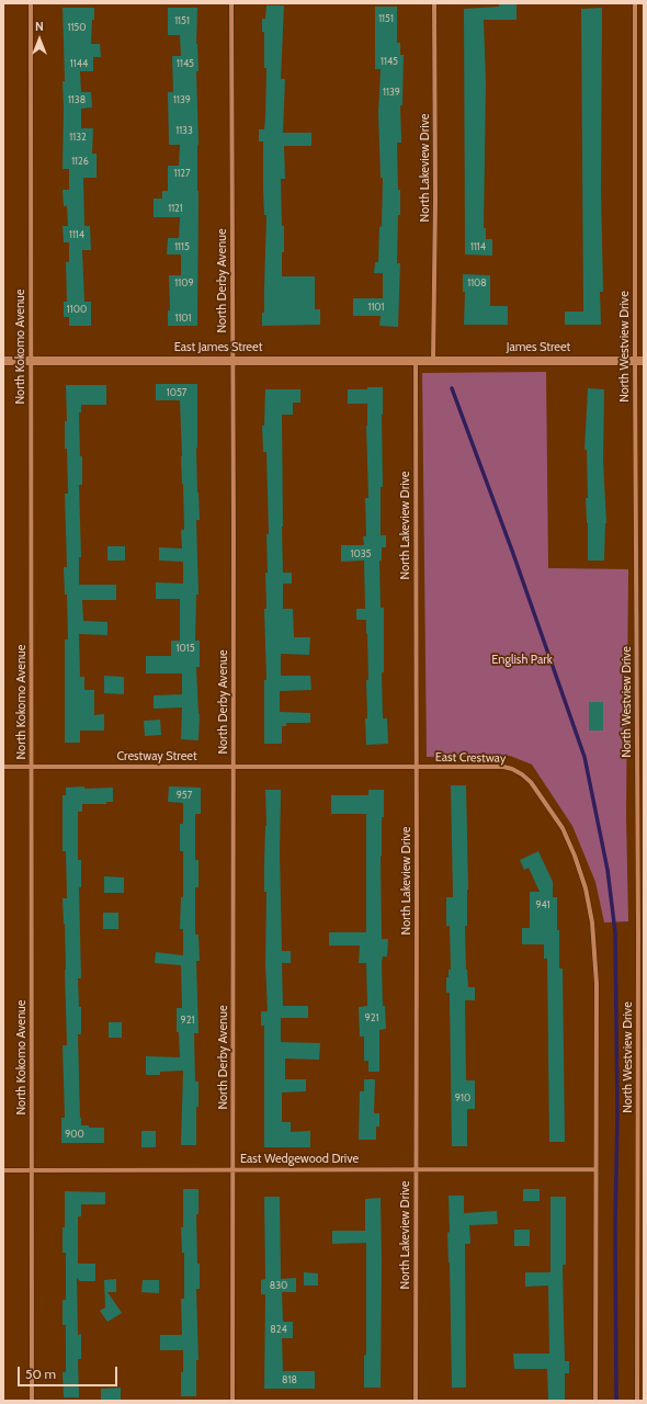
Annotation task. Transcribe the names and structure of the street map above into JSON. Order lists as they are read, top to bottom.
{
  "streets": {
    "street": [
      "North Lakeview Drive",
      "North Derby Avenue",
      "North Kokomo Avenue",
      "North Westview Drive",
      "East James Street",
      "James Street",
      "Crestway Street",
      "East Crestway",
      "East Wedgewood Drive"
    ]
  },
  "crossings": [
    ["North Lakeview Drive", "East James Street"],
    ["North Lakeview Drive", "James Street"],
    ["North Lakeview Drive", "Crestway Street"],
    ["North Lakeview Drive", "East Crestway"],
    ["North Lakeview Drive", "East Wedgewood Drive"],
    ["North Derby Avenue", "East James Street"],
    ["North Derby Avenue", "Crestway Street"],
    ["North Derby Avenue", "East Wedgewood Drive"],
    ["North Kokomo Avenue", "East James Street"],
    ["North Kokomo Avenue", "Crestway Street"],
    ["North Kokomo Avenue", "East Wedgewood Drive"],
    ["North Westview Drive", "James Street"],
    ["East James Street", "James Street"],
    ["Crestway Street", "East Crestway"],
    ["East Crestway", "East Wedgewood Drive"]
  ],
  "parks": ["English Park"],
  "house_numbers": [
    "1151",
    "1151",
    "1150",
    "1145",
    "1144",
    "1145",
    "1139",
    "1138",
    "1139",
    "1133",
    "1132",
    "1126",
    "1127",
    "1121",
    "1114",
    "1115",
    "1114",
    "1109",
    "1108",
    "1101",
    "1100",
    "1101",
    "1057",
    "1035",
    "1015",
    "957",
    "941",
    "921",
    "921",
    "910",
    "900",
    "830",
    "824",
    "818"
  ],
  "scale_bar": "50 m",
  "north": "top"
}
